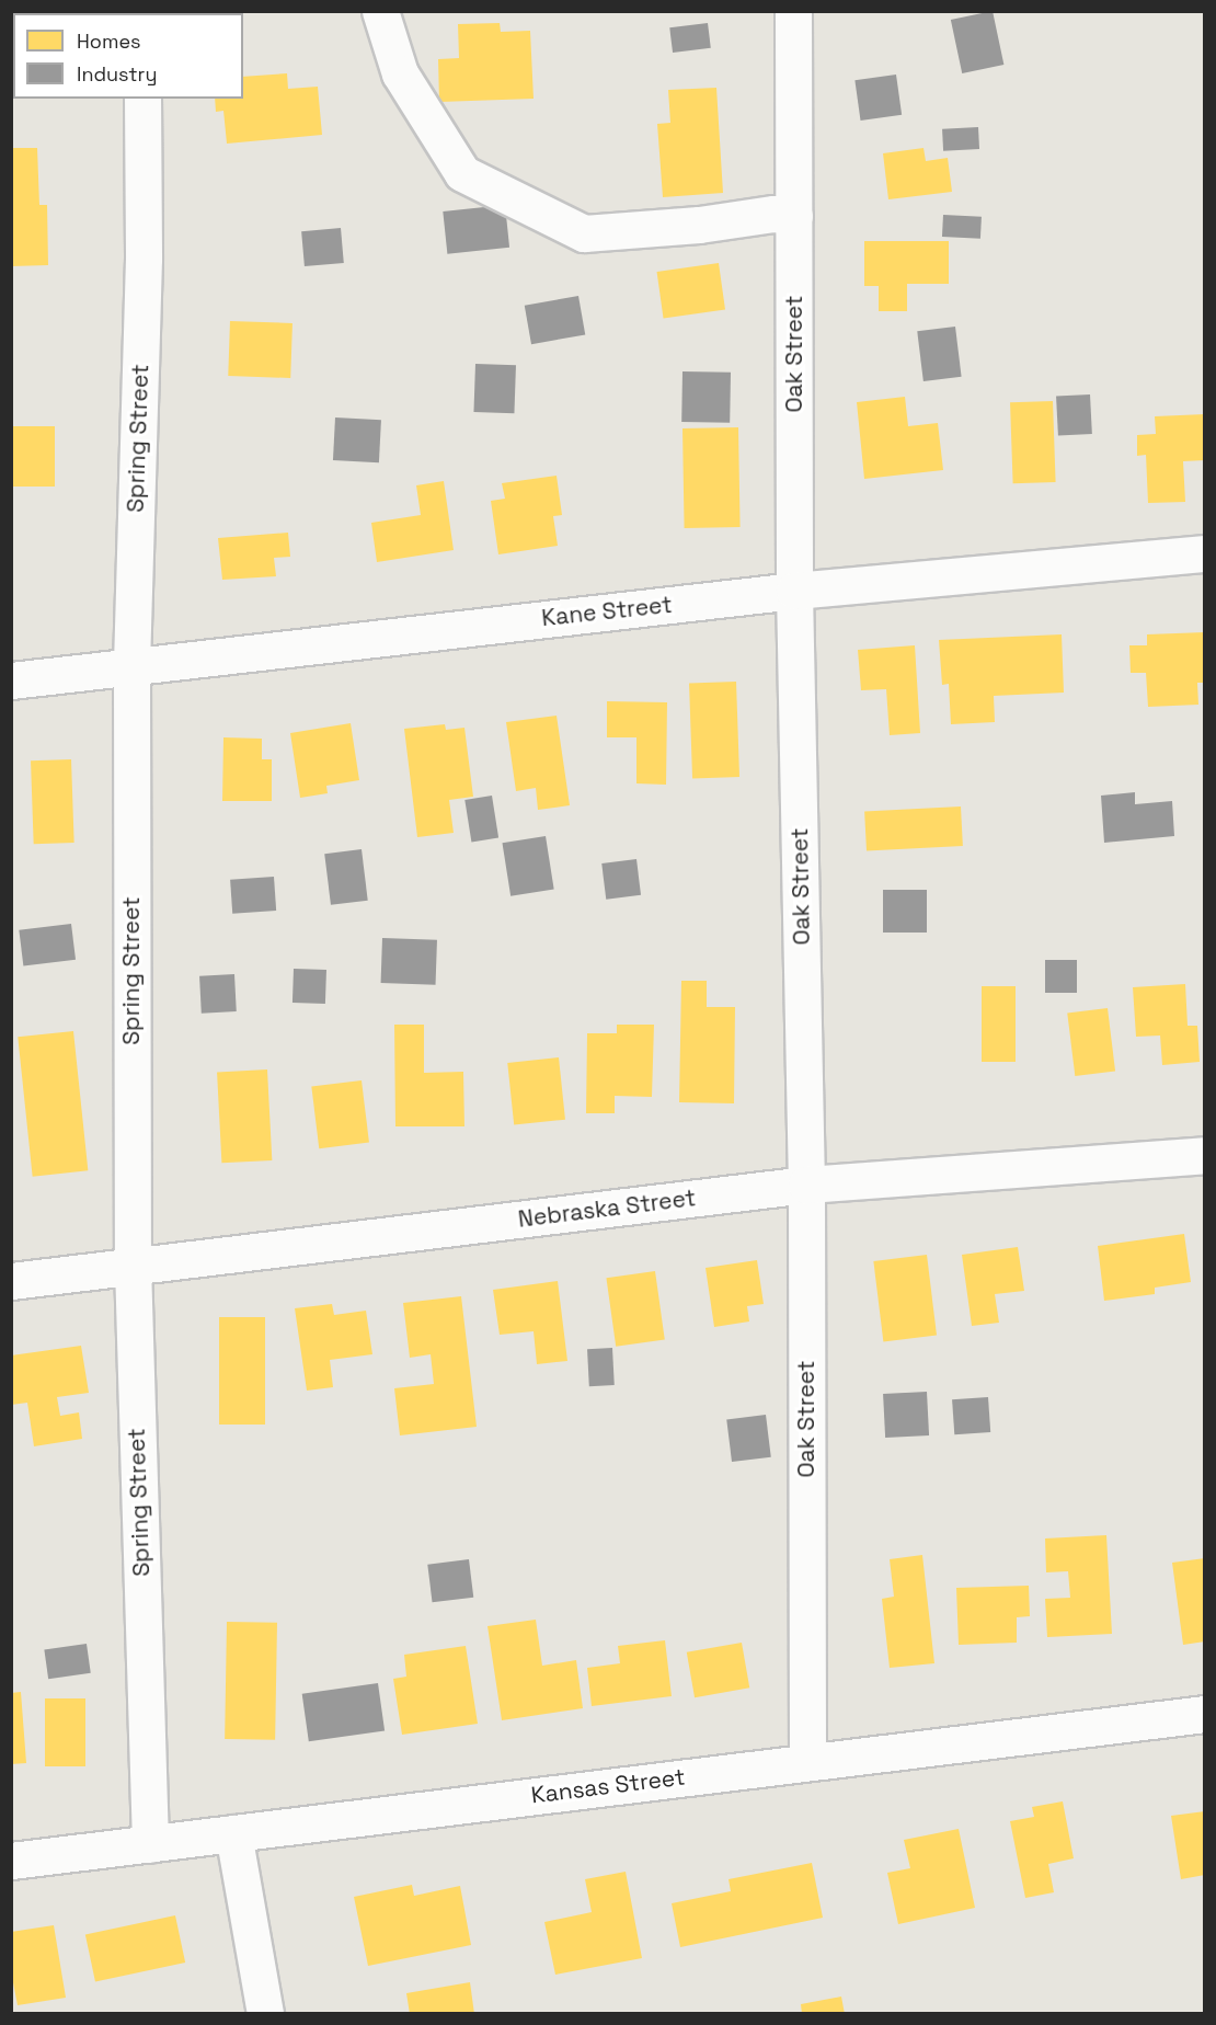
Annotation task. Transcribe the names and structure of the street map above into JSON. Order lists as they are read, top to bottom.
{
  "streets": {
    "street": [
      "Oak Street",
      "Spring Street",
      "Kane Street",
      "Nebraska Street",
      "Kansas Street"
    ]
  },
  "crossings": [
    ["Oak Street", "Kane Street"],
    ["Oak Street", "Nebraska Street"],
    ["Oak Street", "Kansas Street"],
    ["Spring Street", "Kane Street"],
    ["Spring Street", "Nebraska Street"],
    ["Spring Street", "Kansas Street"]
  ],
  "legend": ["Homes", "Industry"]
}
